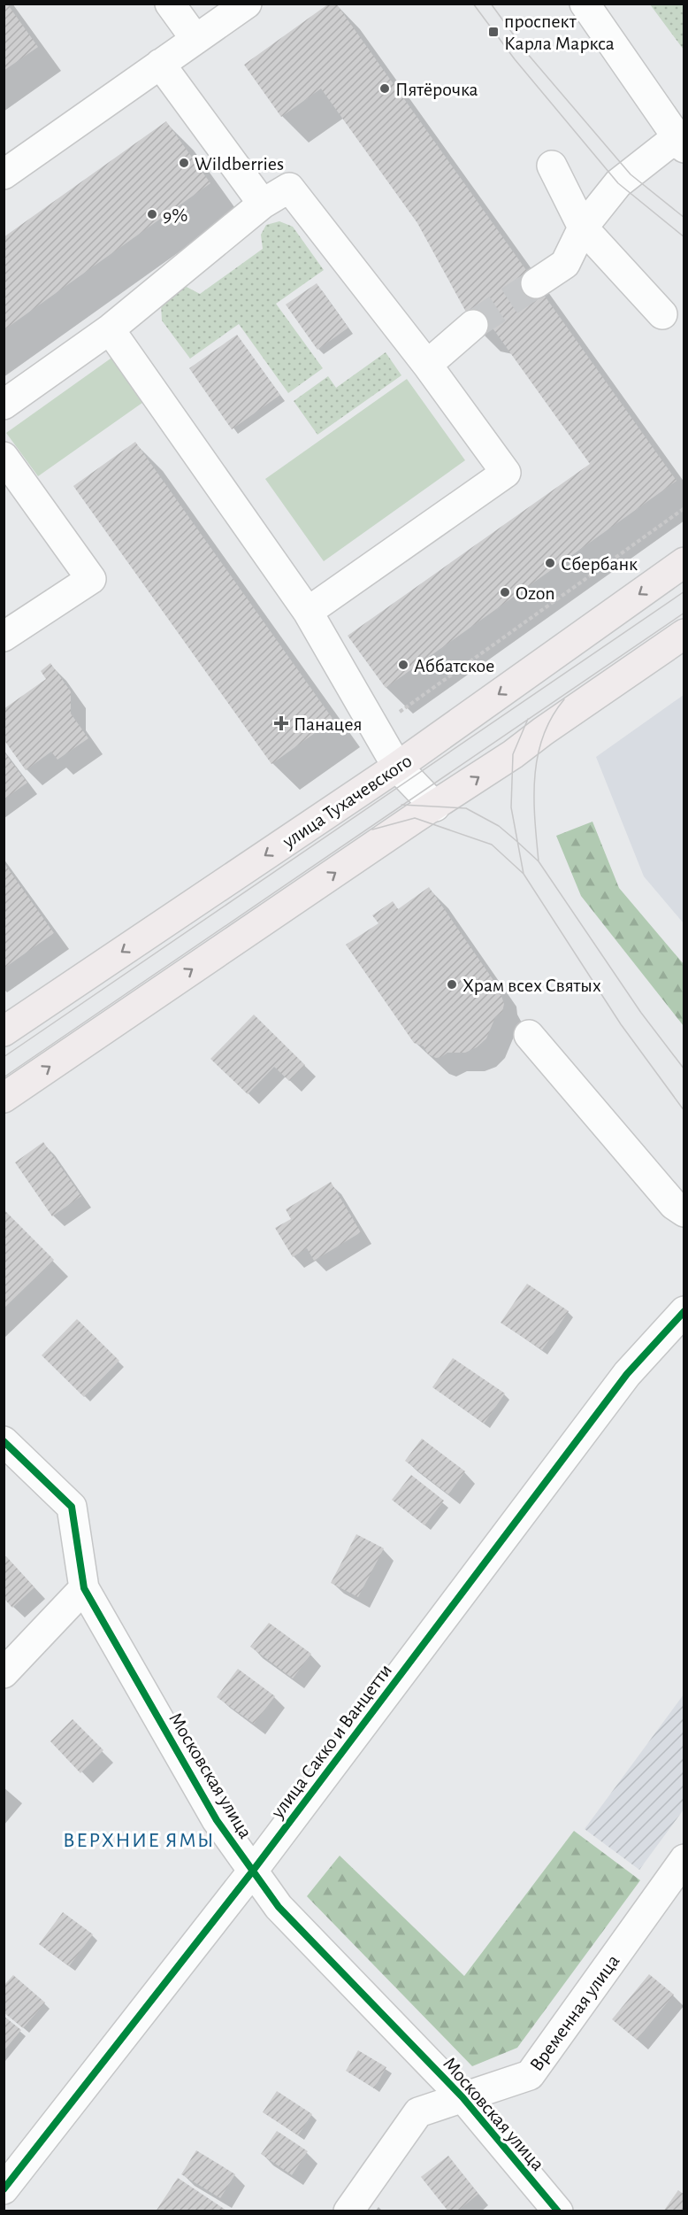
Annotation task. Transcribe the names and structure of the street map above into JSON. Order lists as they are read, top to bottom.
{
  "streets": {
    "main road": ["улица Тухачевского"],
    "street": ["улица Сакко и Ванцетти", "Московская улица", "Временная улица"]
  },
  "crossings": [
    ["улица Сакко и Ванцетти", "Московская улица"],
    ["Московская улица", "Временная улица"]
  ],
  "districts": ["ВЕРХНИЕ ЯМЫ"],
  "places": {
    "transit": ["проспект Карла Маркса"],
    "other": [
      "Пятёрочка",
      "Wildberries",
      "9%",
      "Сбербанк",
      "Ozon",
      "Аббатское",
      "Храм всех Святых"
    ],
    "health": ["Панацея"]
  }
}
